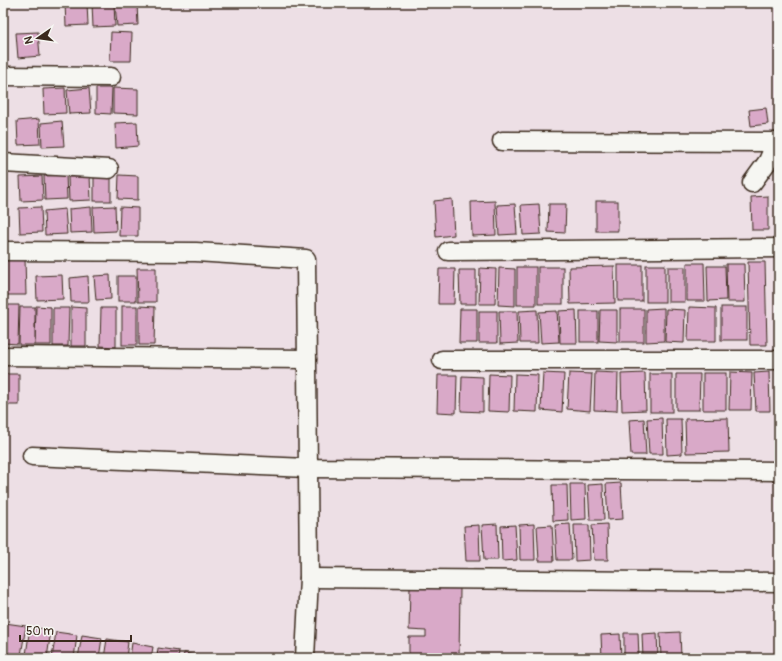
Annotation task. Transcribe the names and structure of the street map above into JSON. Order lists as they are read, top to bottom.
{
  "scale_bar": "50 m",
  "north": "left"
}
